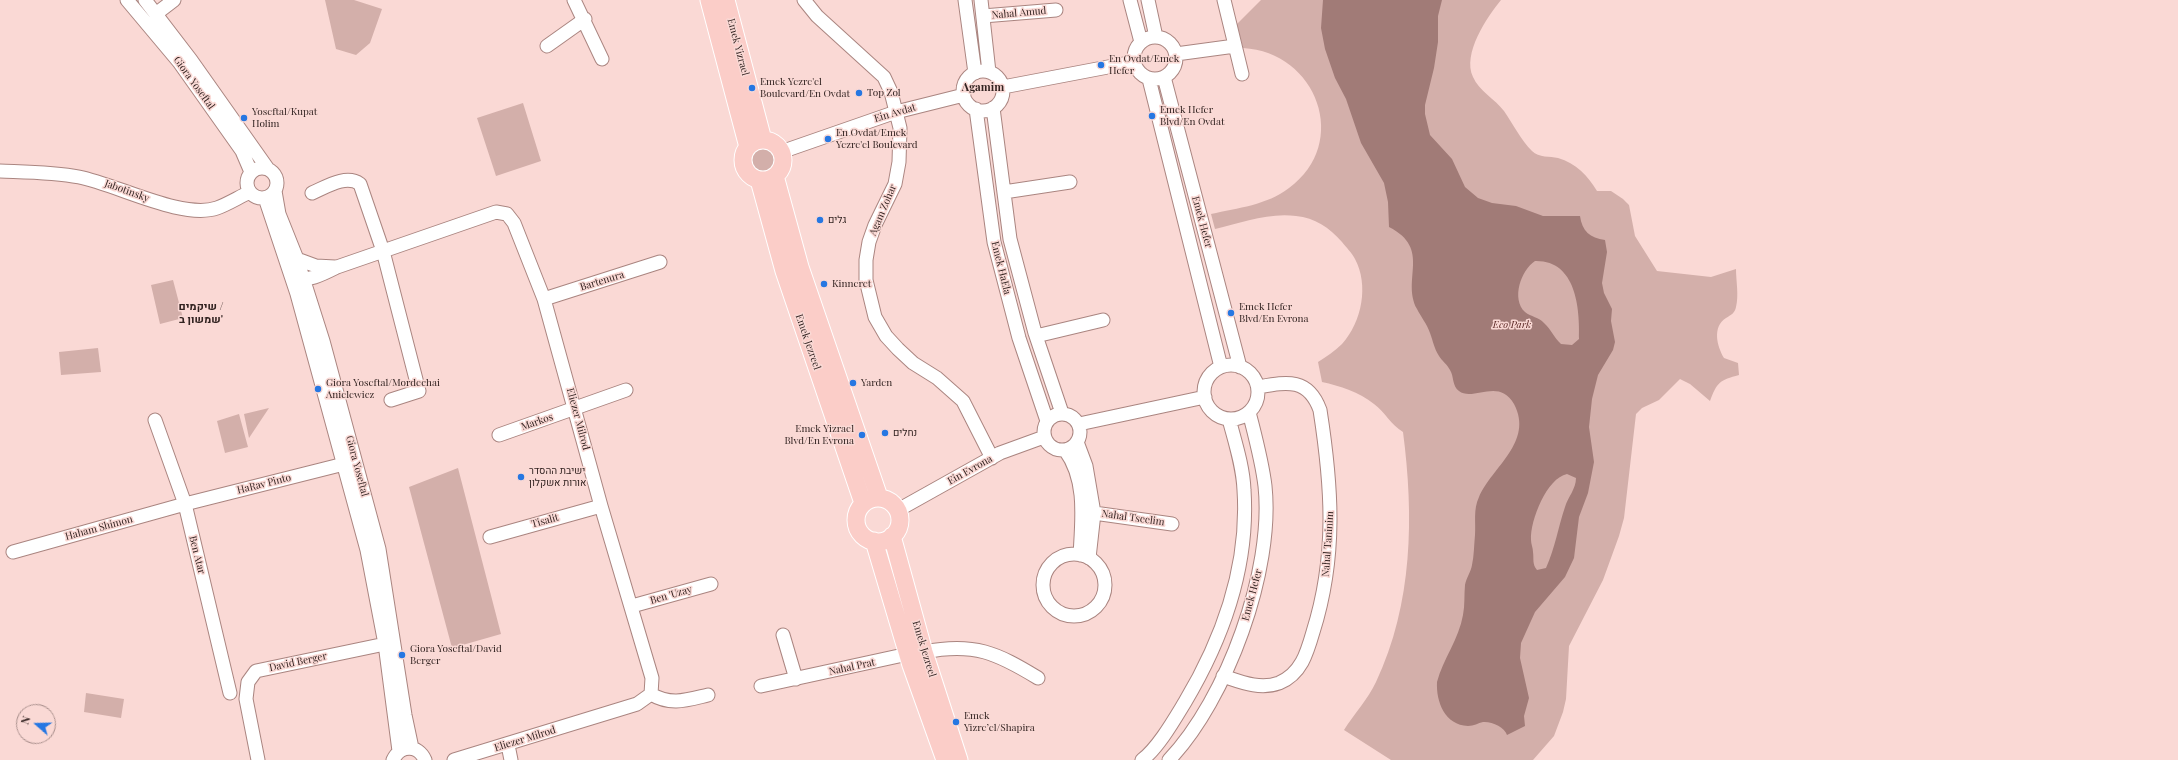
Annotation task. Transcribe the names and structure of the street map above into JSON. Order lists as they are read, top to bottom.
{
  "streets": {
    "main road": ["Emek Yizrael", "Emek Jezreel"],
    "street": [
      "Nahal Amud",
      "Giora Yoseftal",
      "Ein Avdat",
      "Jabotinsky",
      "Agam Zohar",
      "Emek Hefer",
      "Emek HaEla",
      "Bartenura",
      "Eliezer Milrod",
      "Markos",
      "Ein Evrona",
      "HaRav Pinto",
      "Nahal Tseelim",
      "Tisalit",
      "Haham Shimon",
      "Nahal Taninim",
      "Ben Atar",
      "Ben 'Uzay",
      "David Berger",
      "Nahal Prat"
    ]
  },
  "crossings": [
    ["Emek Yizrael", "Ein Avdat"],
    ["Emek Yizrael", "Emek Jezreel"],
    ["Giora Yoseftal", "Jabotinsky"],
    ["Giora Yoseftal", "Eliezer Milrod"],
    ["Giora Yoseftal", "HaRav Pinto"],
    ["Giora Yoseftal", "David Berger"],
    ["Ein Avdat", "Agam Zohar"],
    ["Ein Avdat", "Emek HaEla"],
    ["Ein Avdat", "Emek Jezreel"],
    ["Agam Zohar", "Ein Evrona"],
    ["Emek Hefer", "Nahal Taninim"],
    ["Emek HaEla", "Ein Evrona"],
    ["Bartenura", "Eliezer Milrod"],
    ["Emek Jezreel", "Ein Evrona"],
    ["Emek Jezreel", "Nahal Prat"],
    ["Eliezer Milrod", "Markos"],
    ["Eliezer Milrod", "Tisalit"],
    ["Eliezer Milrod", "Ben 'Uzay"],
    ["HaRav Pinto", "Haham Shimon"],
    ["HaRav Pinto", "Ben Atar"],
    ["Haham Shimon", "Ben Atar"]
  ],
  "districts": ["Agamim", "שיקמים / שמשון ב'"],
  "parks": ["Eco Park"],
  "places": [
    "En Ovdat/Emek Hefer",
    "Emek Yezre'el Boulevard/En Ovdat",
    "Top Zol",
    "Emek Hefer Blvd/En Ovdat",
    "Yoseftal/Kupat Holim",
    "En Ovdat/Emek Yezre'el Boulevard",
    "גלים",
    "Kinneret",
    "Emek Hefer Blvd/En Evrona",
    "Yarden",
    "Giora Yoseftal/Mordechai Anielewicz",
    "נחלים",
    "Emek Yizrael Blvd/En Evrona",
    "ישיבת ההסדר אורות אשקלון",
    "Giora Yoseftal/David Berger",
    "Emek Yizre’el/Shapira"
  ],
  "north": "left"
}
